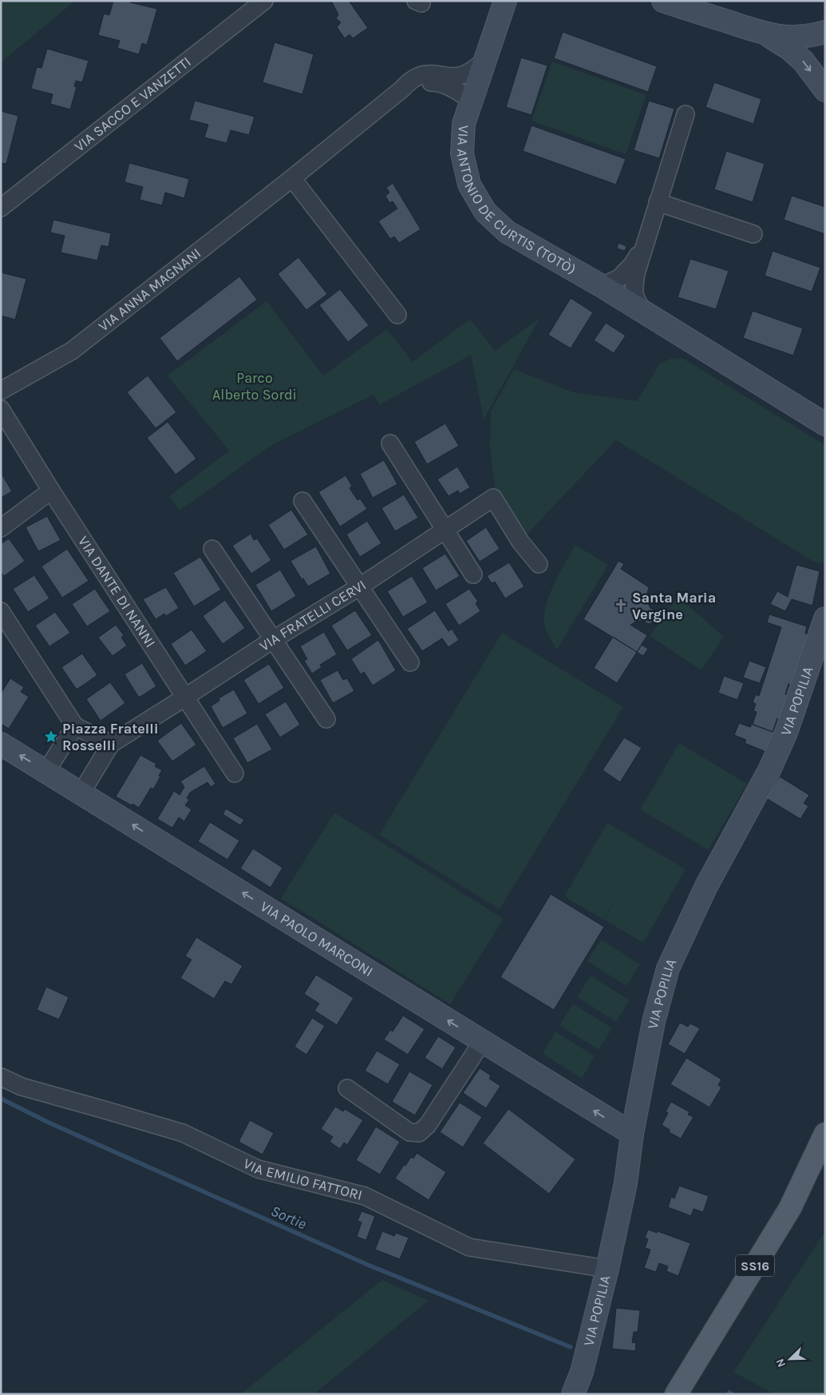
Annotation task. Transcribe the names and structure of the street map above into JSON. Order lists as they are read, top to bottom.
{
  "streets": {
    "main road": ["SS16"],
    "street": [
      "VIA SACCO E VANZETTI",
      "VIA ANTONIO DE CURTIS (TOTÒ)",
      "VIA ANNA MAGNANI",
      "VIA DANTE DI NANNI",
      "VIA FRATELLI CERVI",
      "VIA POPILIA",
      "VIA PAOLO MARCONI",
      "VIA EMILIO FATTORI"
    ]
  },
  "crossings": [
    ["VIA ANTONIO DE CURTIS (TOTÒ)", "VIA ANNA MAGNANI"],
    ["VIA DANTE DI NANNI", "VIA FRATELLI CERVI"],
    ["VIA FRATELLI CERVI", "VIA PAOLO MARCONI"],
    ["VIA POPILIA", "VIA PAOLO MARCONI"],
    ["VIA POPILIA", "VIA EMILIO FATTORI"]
  ],
  "one_way": ["VIA PAOLO MARCONI"],
  "water": ["Sortie"],
  "parks": ["Parco Alberto Sordi"],
  "places": {
    "church": ["Santa Maria Vergine"],
    "place": ["Piazza Fratelli Rosselli"]
  },
  "north": "bottom left"
}
